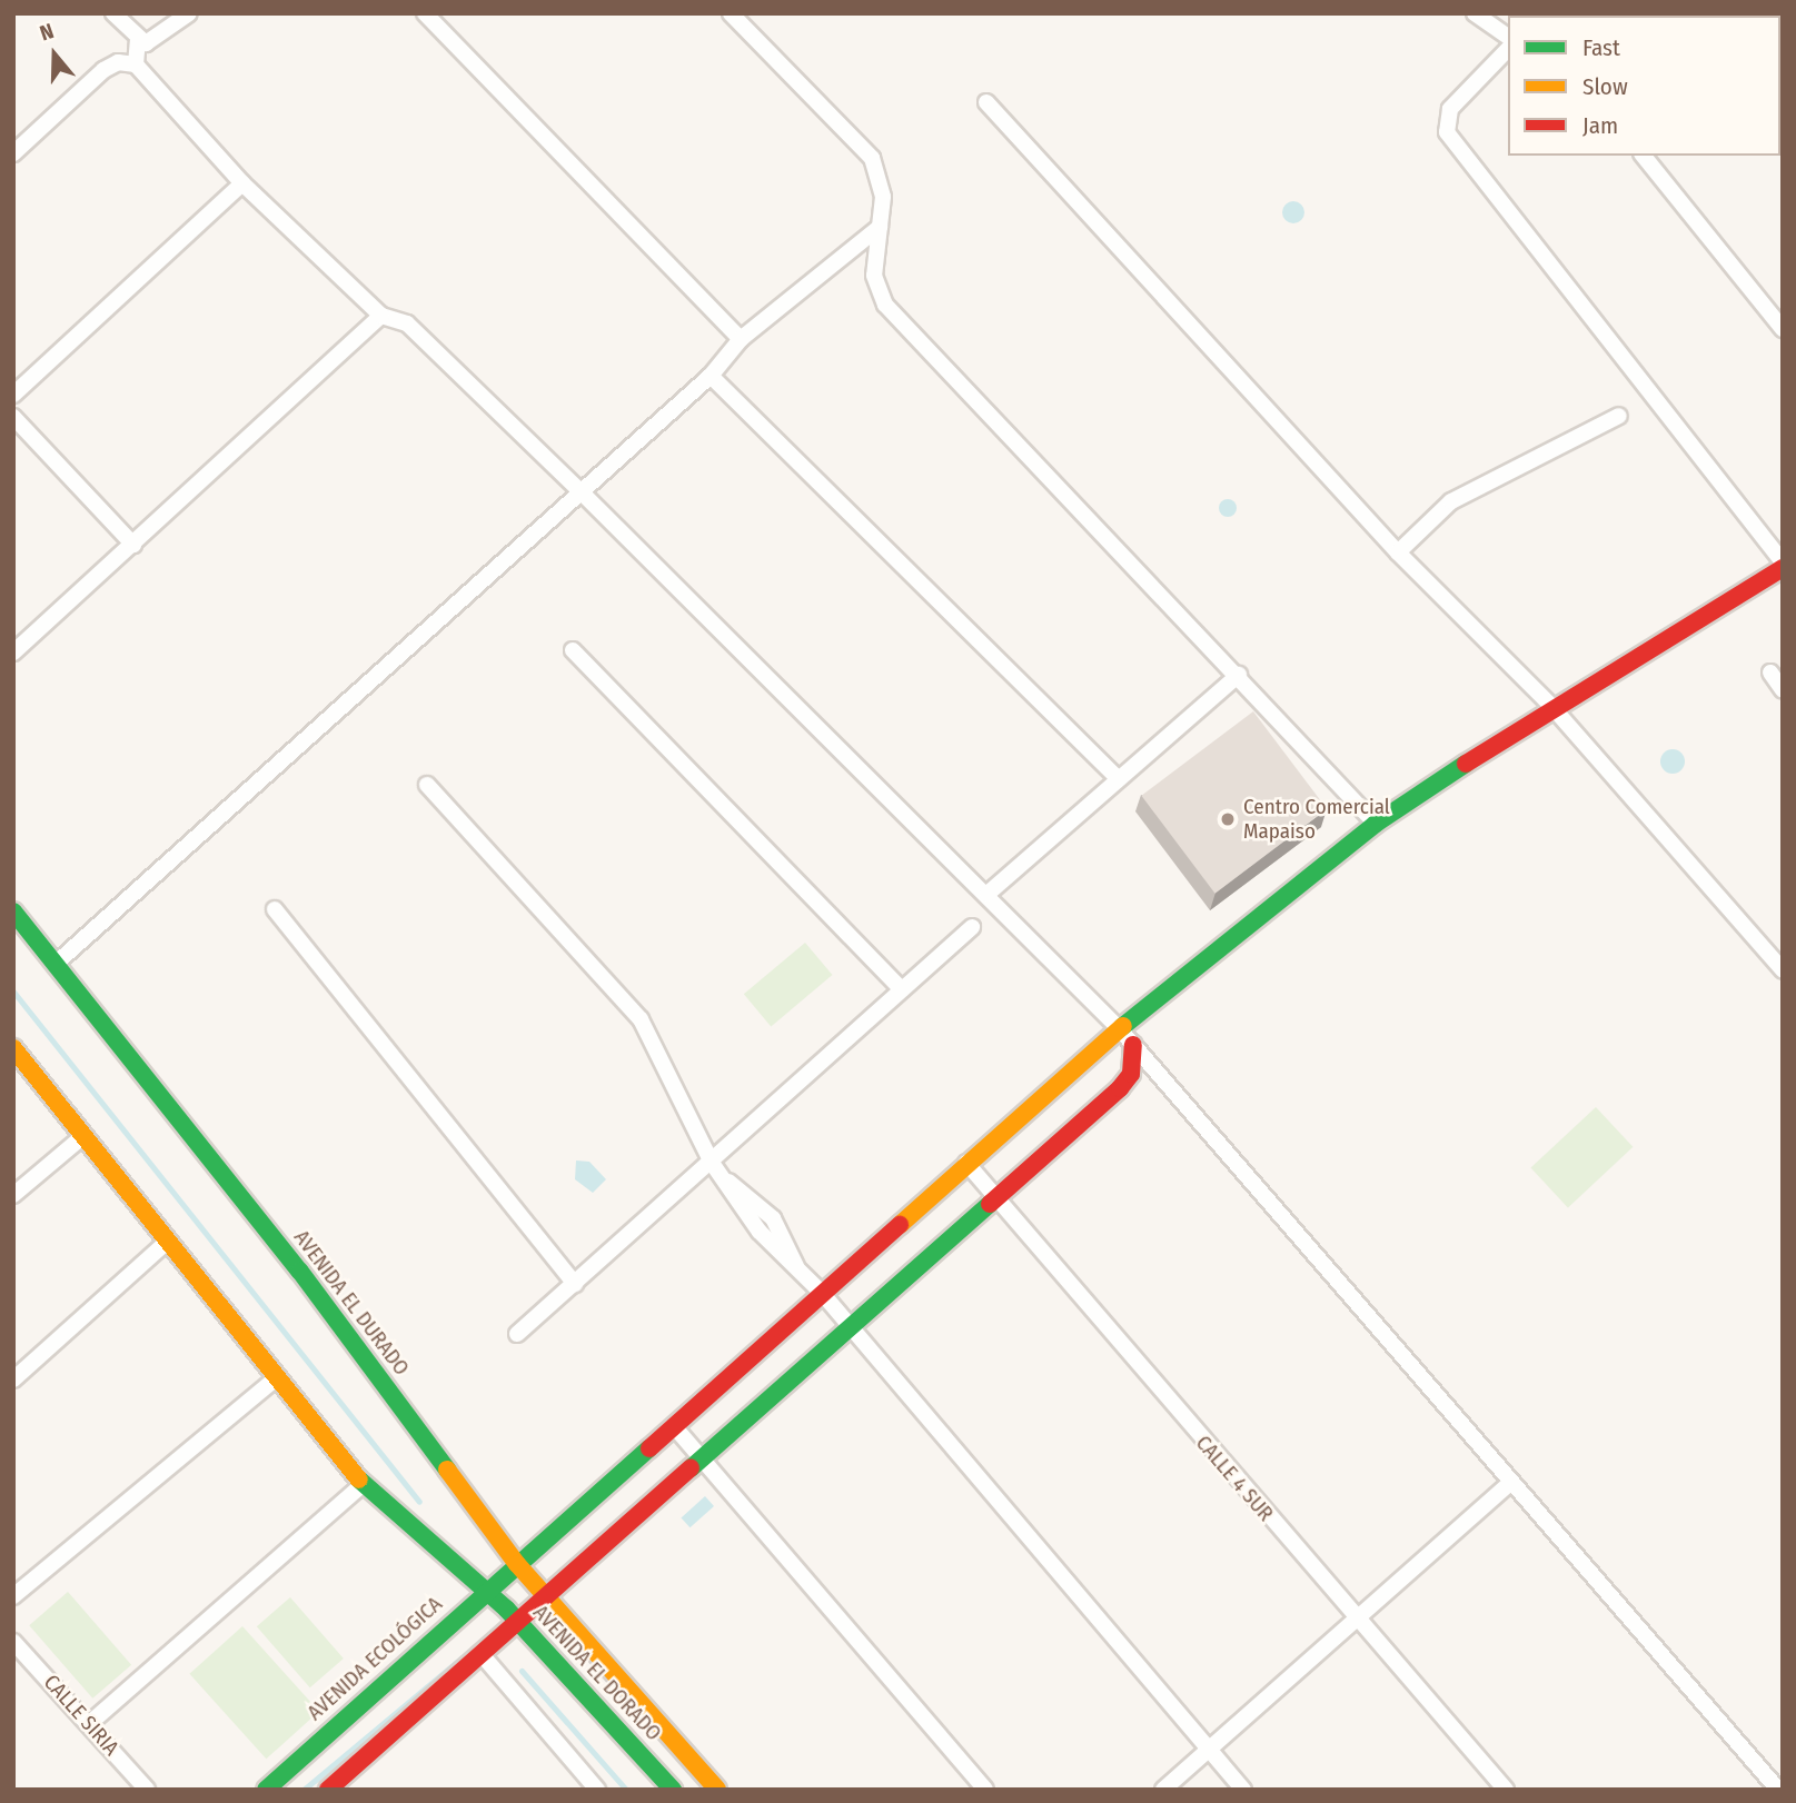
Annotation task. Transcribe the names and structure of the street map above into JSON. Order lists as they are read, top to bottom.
{
  "streets": {
    "street": [
      "AVENIDA EL DURADO",
      "CALLE 4 SUR",
      "AVENIDA ECOLÓGICA",
      "AVENIDA EL DORADO",
      "CALLE SIRIA"
    ]
  },
  "crossings": [
    ["AVENIDA EL DURADO", "AVENIDA ECOLÓGICA"],
    ["AVENIDA EL DURADO", "AVENIDA EL DORADO"],
    ["CALLE 4 SUR", "AVENIDA ECOLÓGICA"],
    ["AVENIDA ECOLÓGICA", "AVENIDA EL DORADO"]
  ],
  "places": ["Centro Comercial Mapaiso"],
  "legend": ["Fast", "Slow", "Jam"],
  "north": "top"
}
